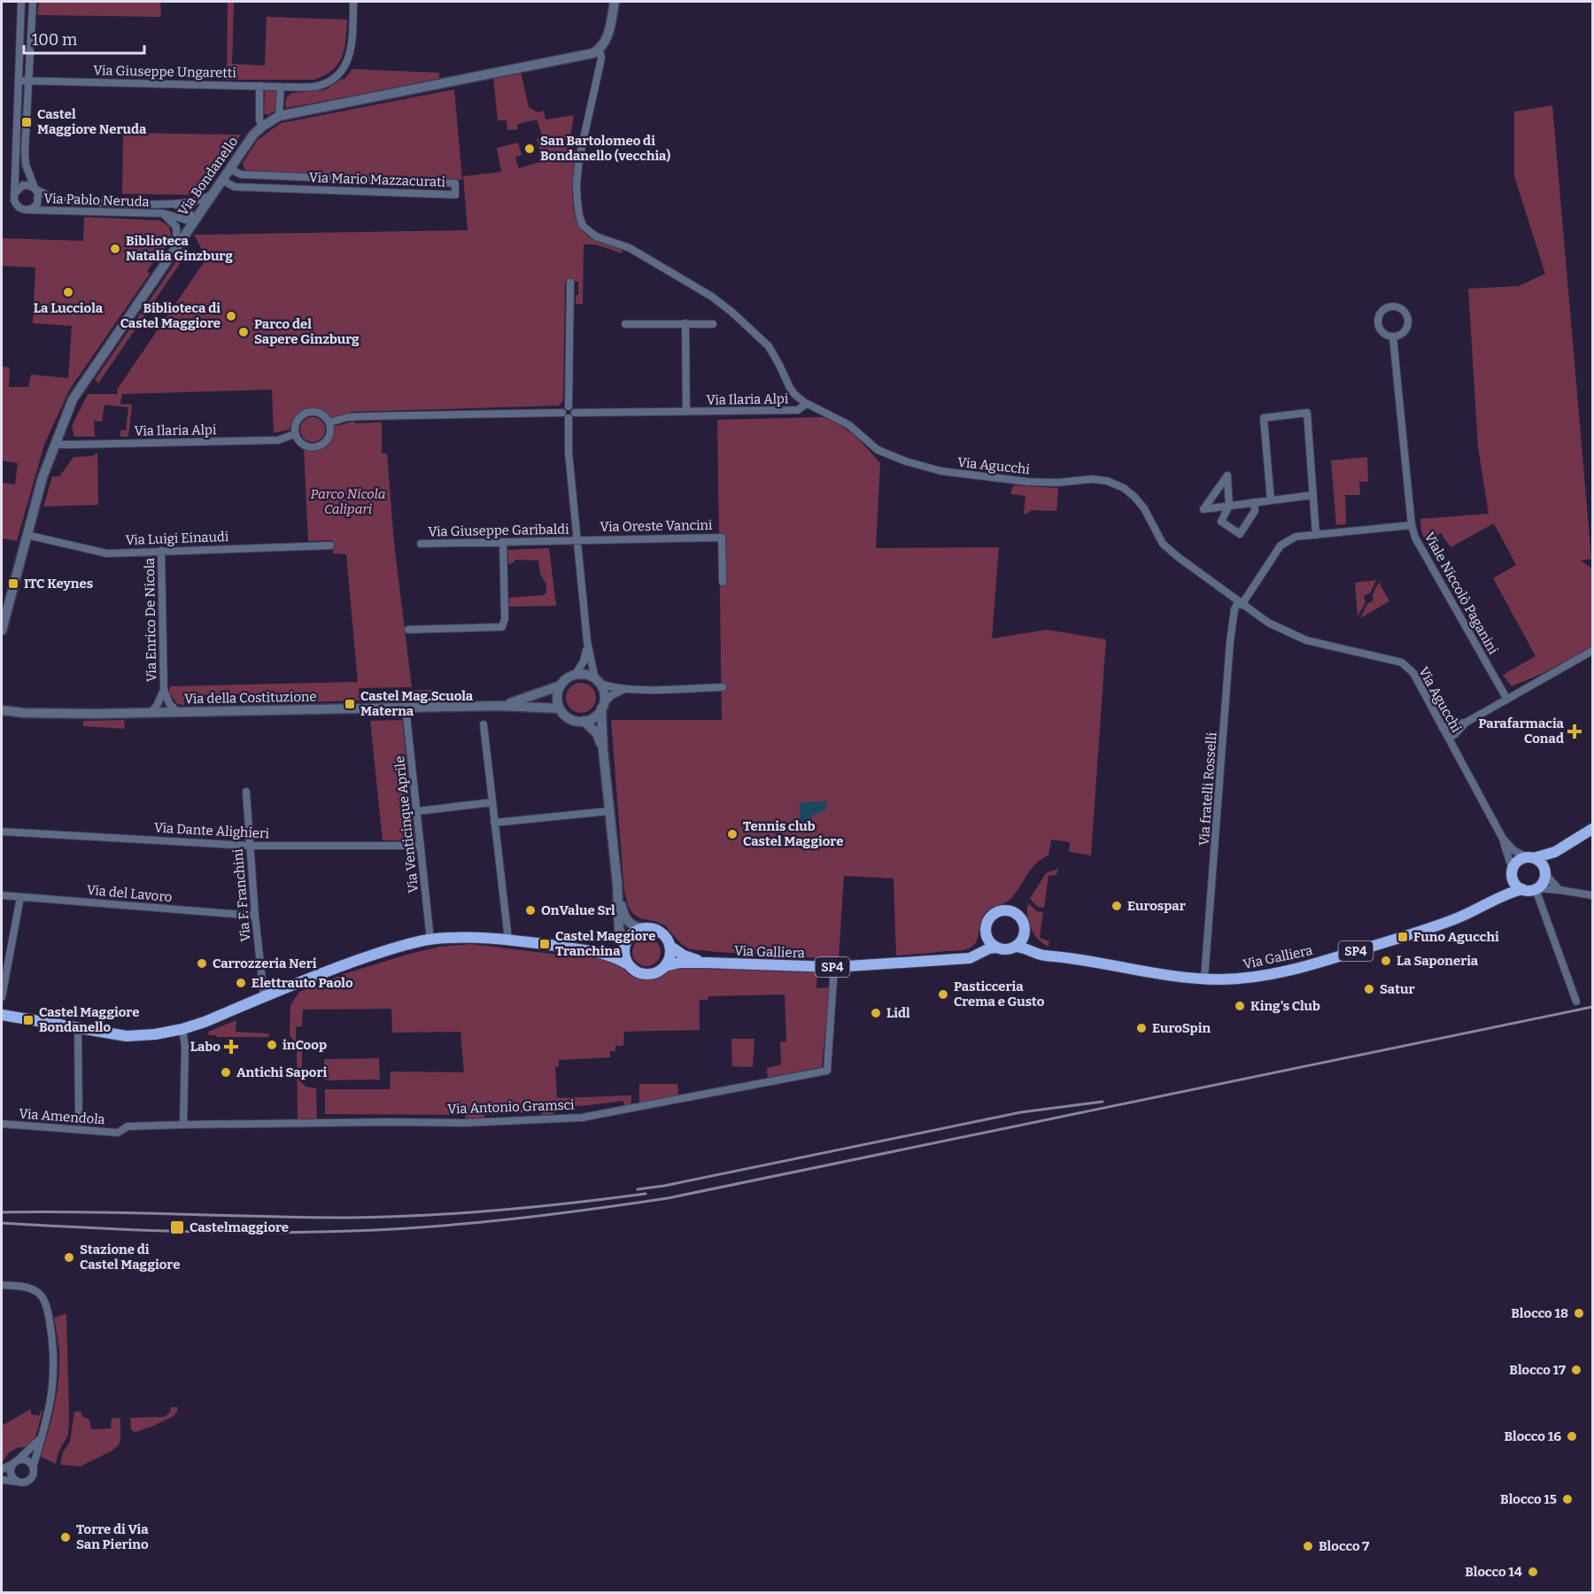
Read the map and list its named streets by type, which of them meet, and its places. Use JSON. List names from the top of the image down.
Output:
{
  "streets": {
    "main road": ["SP4", "Via Galliera"],
    "street": [
      "Via Giuseppe Ungaretti",
      "Via Bondanello",
      "Via Mario Mazzacurati",
      "Via Pablo Neruda",
      "Via Ilaria Alpi",
      "Via Agucchi",
      "Via Oreste Vancini",
      "Via Giuseppe Garibaldi",
      "Via Luigi Einaudi",
      "Viale Niccolò Paganini",
      "Via Enrico De Nicola",
      "Via della Costituzione",
      "Via fratelli Rosselli",
      "Via Venticinque Aprile",
      "Via Dante Alighieri",
      "Via del Lavoro",
      "Via F. Franchini",
      "Via Antonio Gramsci",
      "Via Amendola"
    ]
  },
  "crossings": [
    ["Via Giuseppe Ungaretti", "Via Pablo Neruda"],
    ["Via Bondanello", "Via Mario Mazzacurati"],
    ["Via Bondanello", "Via Pablo Neruda"],
    ["Via Bondanello", "Via Ilaria Alpi"],
    ["Via Bondanello", "Via Agucchi"],
    ["Via Bondanello", "Via Luigi Einaudi"],
    ["Via Ilaria Alpi", "Via Agucchi"],
    ["Via Agucchi", "Via fratelli Rosselli"],
    ["Via Oreste Vancini", "Via Giuseppe Garibaldi"],
    ["Via Luigi Einaudi", "Via Enrico De Nicola"],
    ["Via Enrico De Nicola", "Via della Costituzione"],
    ["Via della Costituzione", "Via Venticinque Aprile"],
    ["Via fratelli Rosselli", "Via Galliera"],
    ["Via Venticinque Aprile", "Via Dante Alighieri"],
    ["Via Dante Alighieri", "Via F. Franchini"],
    ["Via del Lavoro", "Via F. Franchini"],
    ["SP4", "Via Galliera"],
    ["Via Galliera", "Via Antonio Gramsci"],
    ["Via Antonio Gramsci", "Via Amendola"]
  ],
  "parks": ["Parco Nicola Calipari"],
  "places": {
    "transit": [
      "Castel Maggiore Neruda",
      "ITC Keynes",
      "Castel Mag.Scuola Materna",
      "Funo Agucchi",
      "Castel Maggiore Tranchina",
      "Castel Maggiore Bondanello",
      "Castelmaggiore"
    ],
    "other": [
      "San Bartolomeo di Bondanello (vecchia)",
      "Biblioteca Natalia Ginzburg",
      "La Lucciola",
      "Biblioteca di Castel Maggiore",
      "Parco del Sapere Ginzburg",
      "Tennis club Castel Maggiore",
      "Eurospar",
      "OnValue Srl",
      "La Saponeria",
      "Carrozzeria Neri",
      "Elettrauto Paolo",
      "Satur",
      "Pasticceria Crema e Gusto",
      "King's Club",
      "Lidl",
      "EuroSpin",
      "inCoop",
      "Antichi Sapori",
      "Stazione di Castel Maggiore",
      "Blocco 18",
      "Blocco 17",
      "Blocco 16",
      "Blocco 15",
      "Torre di Via San Pierino",
      "Blocco 7",
      "Blocco 14"
    ],
    "health": ["Parafarmacia Conad", "Labo"]
  },
  "scale_bar": "100 m"
}
